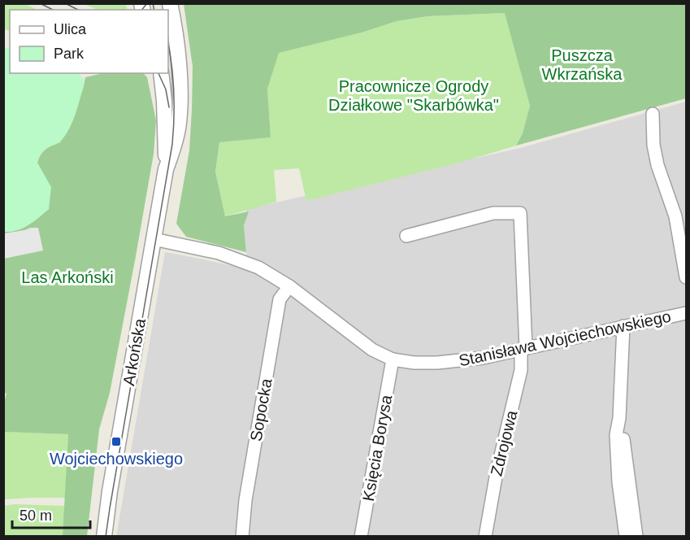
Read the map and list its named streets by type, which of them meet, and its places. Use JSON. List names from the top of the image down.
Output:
{
  "streets": {
    "street": [
      "Stanisława Wojciechowskiego",
      "Arkońska",
      "Sopocka",
      "Zdrojowa",
      "Księcia Borysa"
    ]
  },
  "crossings": [
    ["Stanisława Wojciechowskiego", "Arkońska"],
    ["Stanisława Wojciechowskiego", "Sopocka"],
    ["Stanisława Wojciechowskiego", "Zdrojowa"],
    ["Stanisława Wojciechowskiego", "Księcia Borysa"]
  ],
  "parks": ["Puszcza Wkrzańska", "Pracownicze Ogrody Działkowe \"Skarbówka\"", "Las Arkoński"],
  "places": {
    "transit": ["Wojciechowskiego"]
  },
  "legend": ["Ulica", "Park"],
  "scale_bar": "50 m"
}
